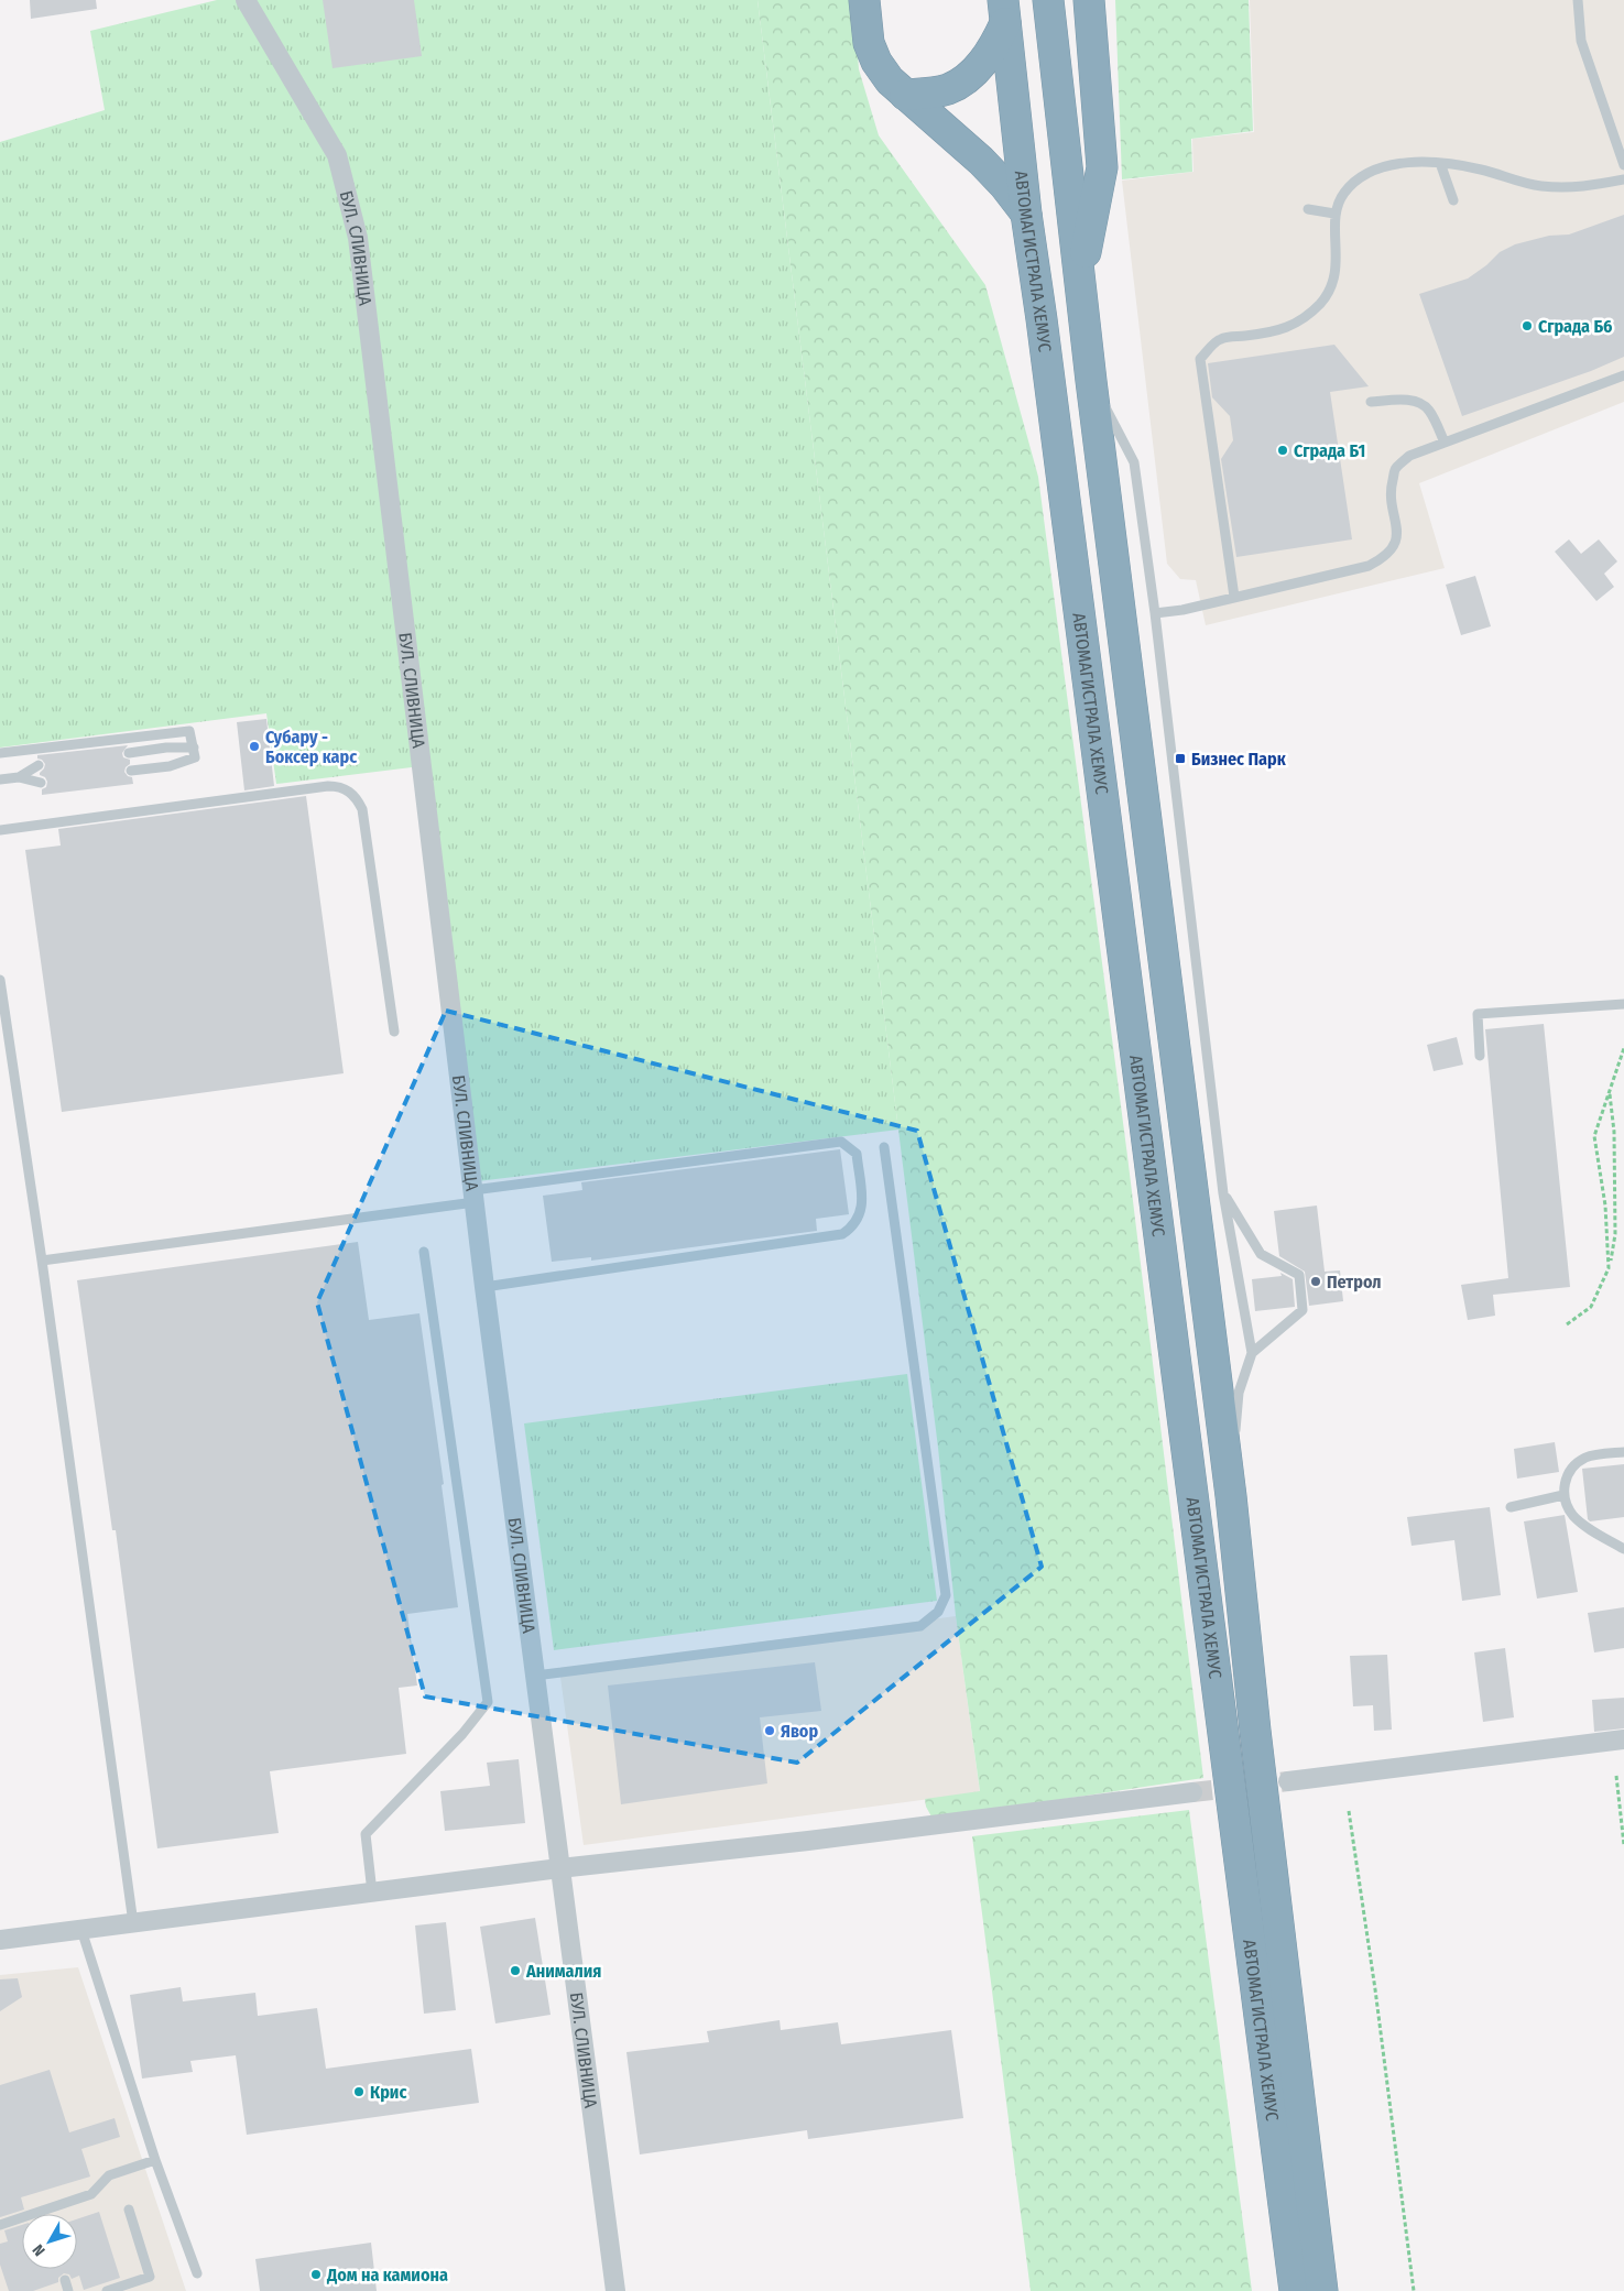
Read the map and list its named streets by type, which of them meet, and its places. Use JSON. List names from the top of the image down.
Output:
{
  "streets": {
    "highway": ["АВТОМАГИСТРАЛА ХЕМУС"],
    "street": ["БУЛ. СЛИВНИЦА"]
  },
  "places": {
    "other": [
      "Сграда Б6",
      "Сграда Б1",
      "Субару - Боксер карс",
      "Петрол",
      "Явор",
      "Анималия",
      "Крис",
      "Дом на камиона"
    ],
    "transit": ["Бизнес Парк"]
  },
  "north": "bottom left"
}
